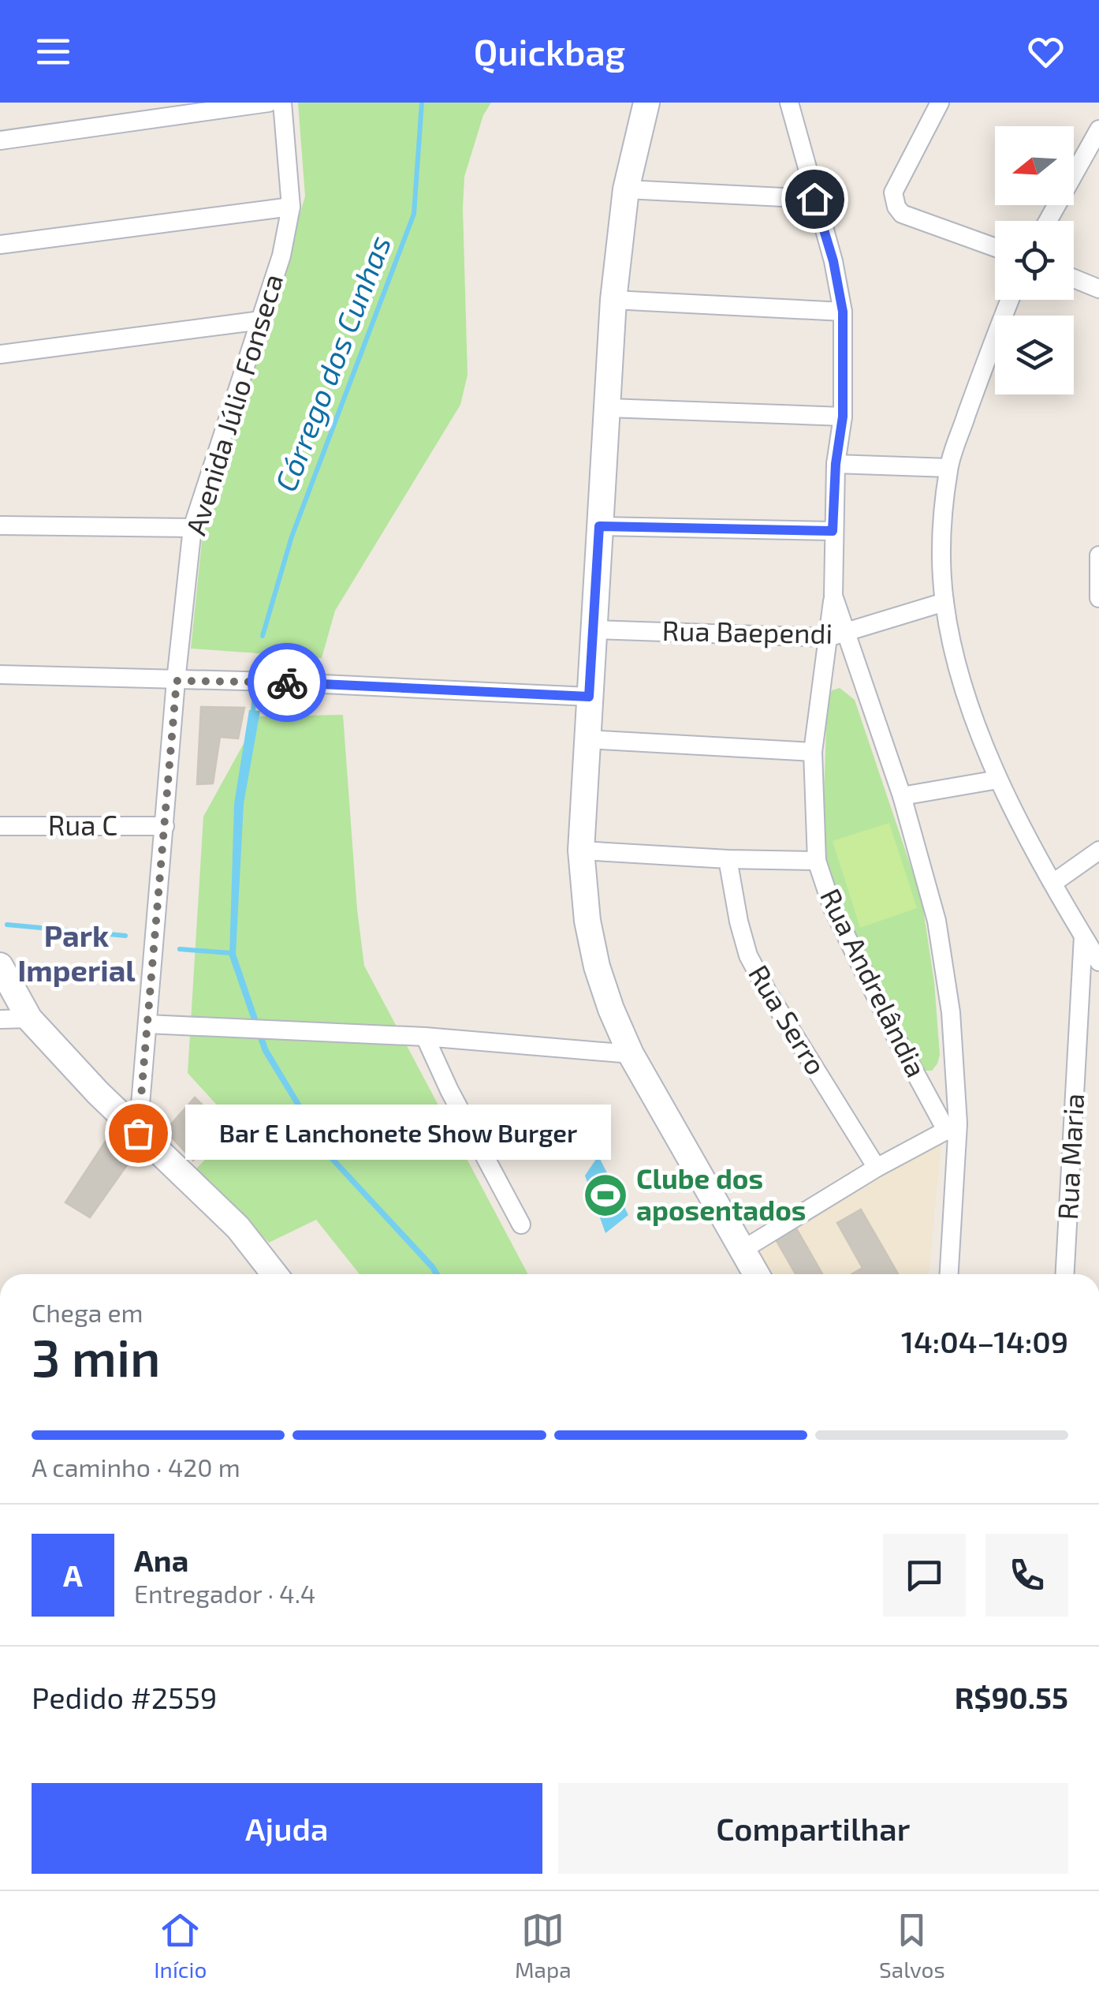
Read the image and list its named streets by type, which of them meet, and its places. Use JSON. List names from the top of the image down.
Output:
{
  "streets": {
    "street": [
      "Avenida Júlio Fonseca",
      "Rua Baependi",
      "Rua C",
      "Rua Andrelândia",
      "Rua Serro",
      "Rua Maria"
    ]
  },
  "crossings": [
    ["Avenida Júlio Fonseca", "Rua C"],
    ["Rua Baependi", "Rua Andrelândia"]
  ],
  "districts": ["Park Imperial"],
  "water": ["Córrego dos Cunhas"],
  "places": {
    "other": ["Bar E Lanchonete Show Burger"],
    "sports": ["Clube dos aposentados"]
  },
  "north": "left",
  "page": {
    "header": "Quickbag",
    "bubble": "Bar E Lanchonete Show Burger",
    "heading": ["3 min", "Chega em", "14:04–14:09"],
    "panel": [
      "Ana",
      "Entregador · 4.4",
      "Pedido #2559",
      "R$90.55"
    ],
    "bar": "A caminho · 420 m",
    "round": "A",
    "buttons": ["Ajuda", "Compartilhar"],
    "tabs": ["Início", "Mapa", "Salvos"]
  }
}
